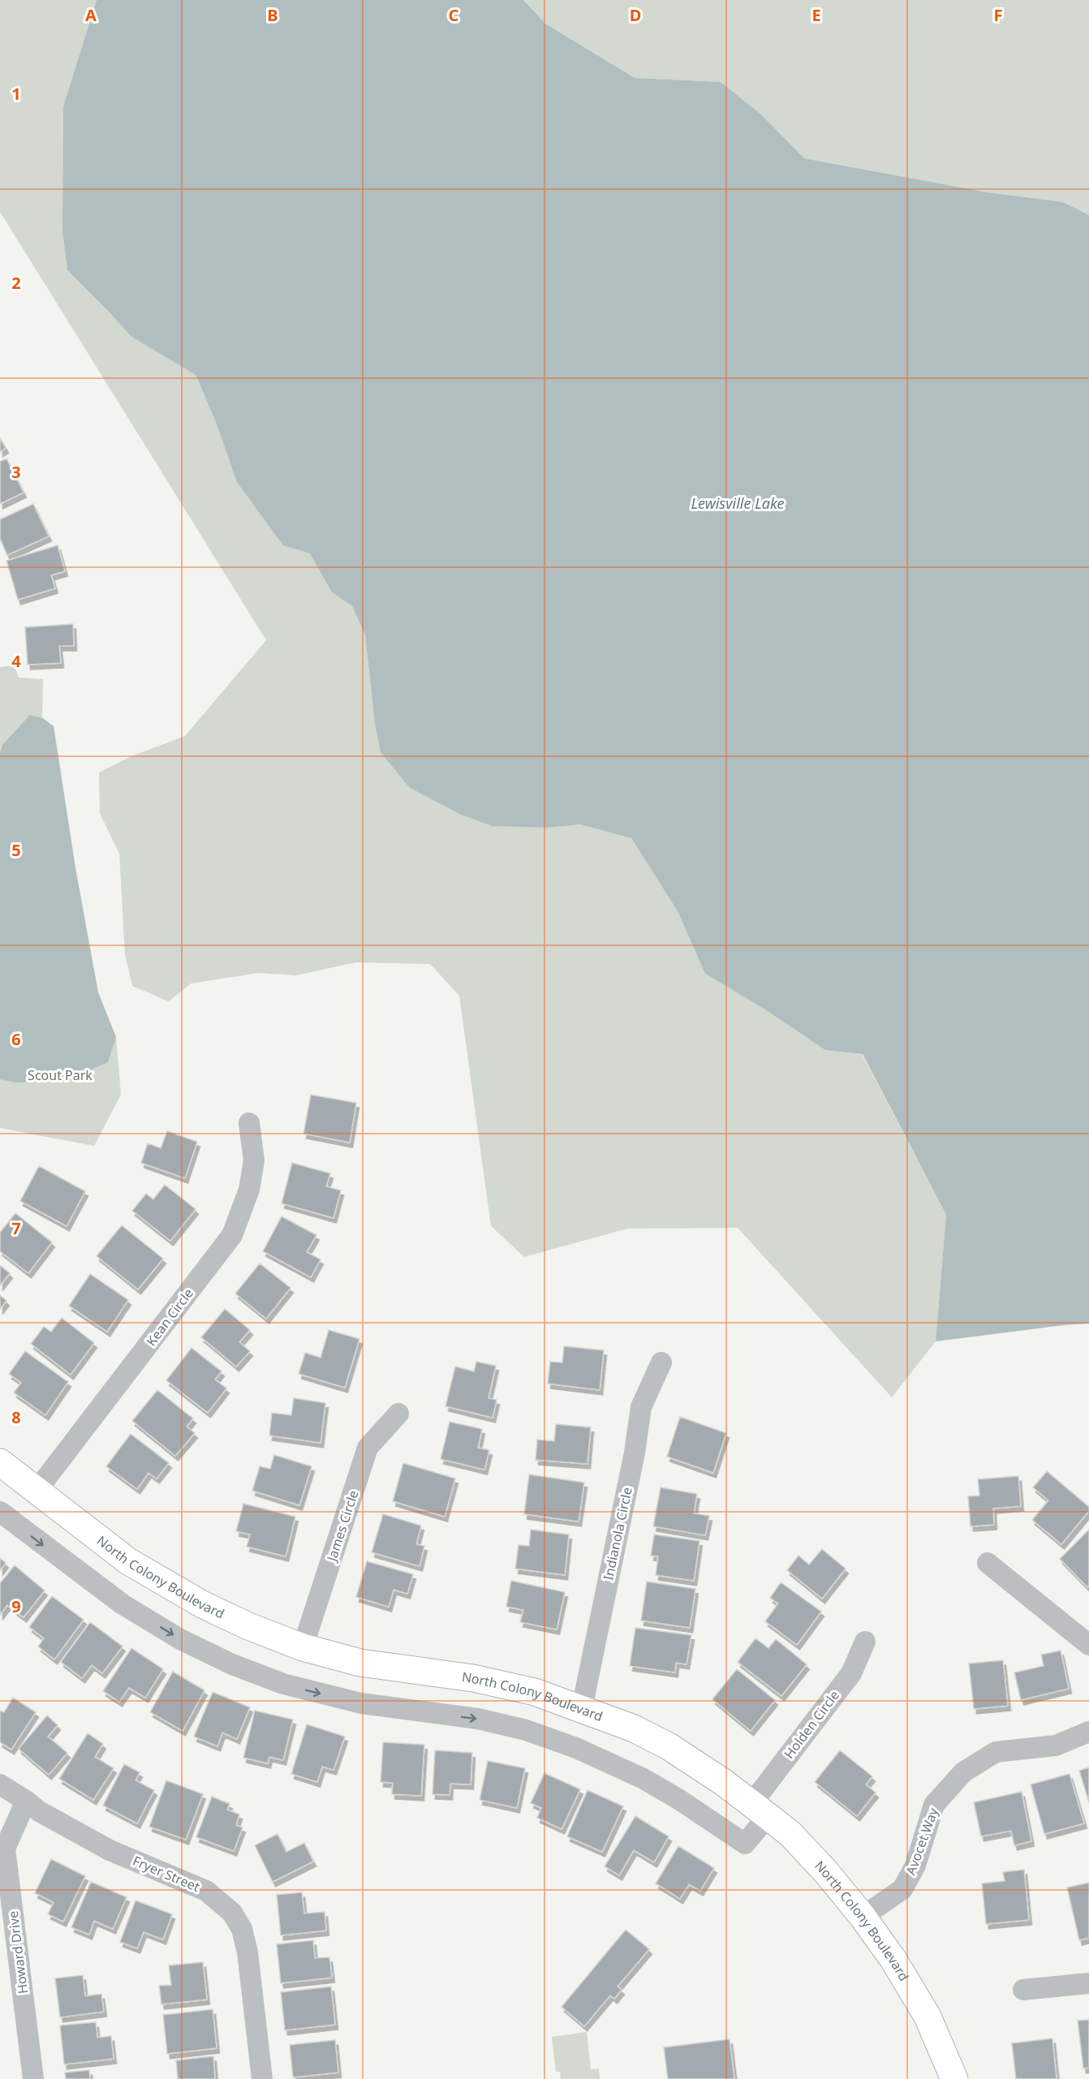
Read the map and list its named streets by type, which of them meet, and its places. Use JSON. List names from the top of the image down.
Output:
{
  "streets": {
    "main road": ["North Colony Boulevard"],
    "street": [
      "Kean Circle",
      "James Circle",
      "Indianola Circle",
      "Holden Circle",
      "Avocet Way",
      "Fryer Street",
      "Howard Drive"
    ]
  },
  "crossings": [
    ["Kean Circle", "North Colony Boulevard"],
    ["James Circle", "North Colony Boulevard"],
    ["Indianola Circle", "North Colony Boulevard"],
    ["North Colony Boulevard", "Holden Circle"],
    ["North Colony Boulevard", "Avocet Way"],
    ["Fryer Street", "Howard Drive"]
  ],
  "one_way": ["Holden Circle"],
  "water": ["Lewisville Lake"],
  "parks": ["Scout Park"],
  "grid": {
    "columns": [
      "A",
      "B",
      "C",
      "D",
      "E",
      "F"
    ],
    "rows": [
      "1",
      "2",
      "3",
      "4",
      "5",
      "6",
      "7",
      "8",
      "9"
    ]
  }
}
